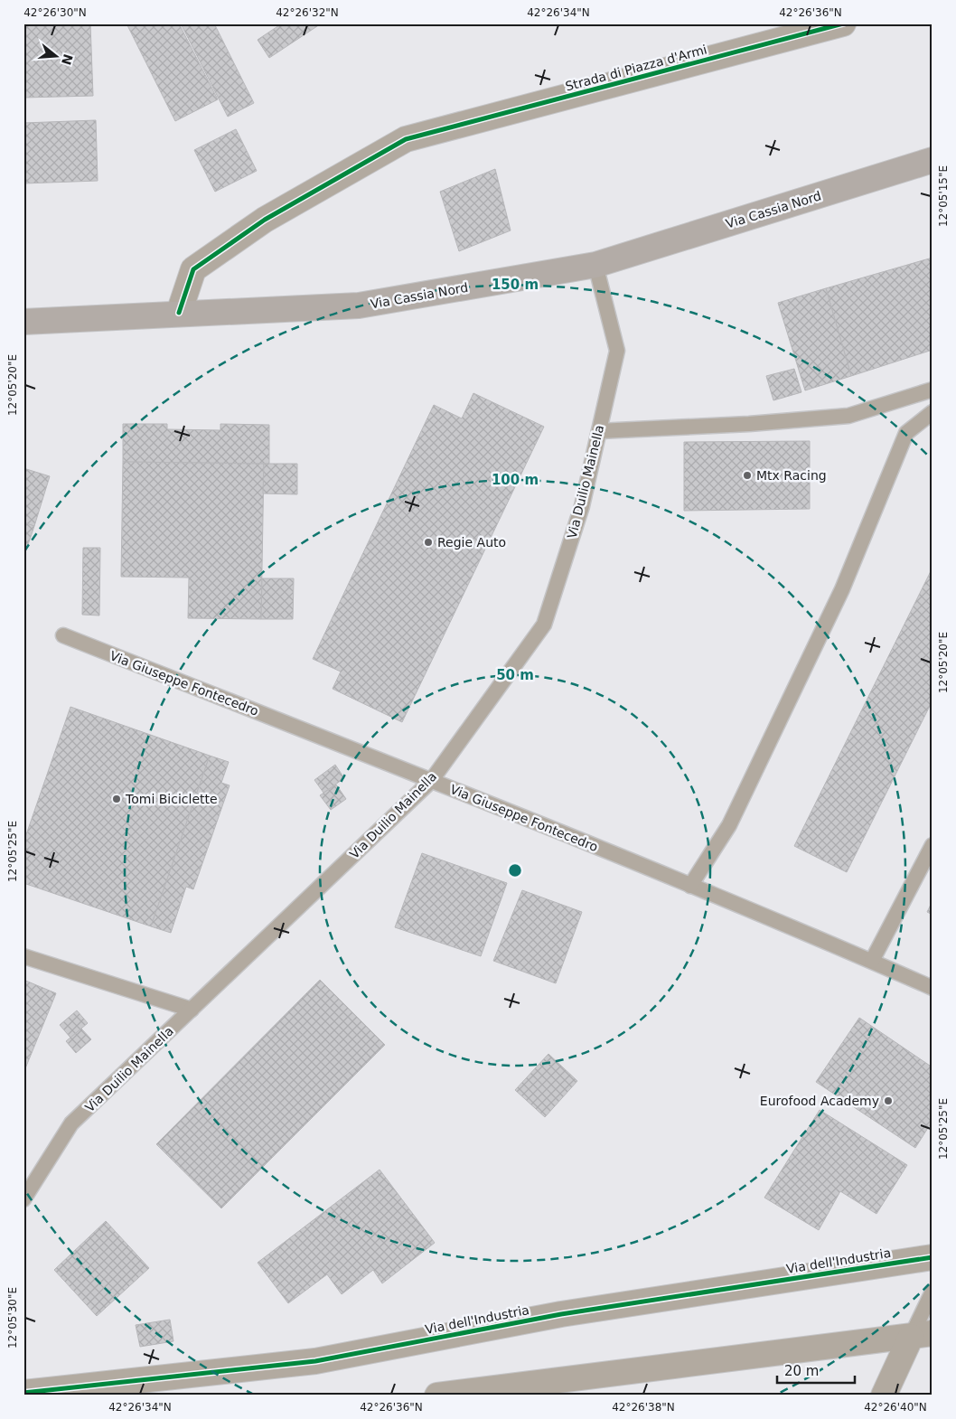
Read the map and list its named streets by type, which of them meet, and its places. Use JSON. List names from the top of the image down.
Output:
{
  "streets": {
    "main road": ["Via Cassia Nord"],
    "street": ["Strada di Piazza d'Armi", "Via dell'Industria"],
    "lane": ["Via Duilio Mainella", "Via Giuseppe Fontecedro"]
  },
  "crossings": [
    ["Strada di Piazza d'Armi", "Via Cassia Nord"],
    ["Via Cassia Nord", "Via Duilio Mainella"],
    ["Via Duilio Mainella", "Via Giuseppe Fontecedro"]
  ],
  "places": [
    "Mtx Racing",
    "Regie Auto",
    "Tomi Biciclette",
    "Eurofood Academy"
  ],
  "scale_bar": "20 m",
  "north": "right",
  "coordinates": [
    "42°26'30\"N",
    "42°26'32\"N",
    "42°26'34\"N",
    "42°26'36\"N",
    "12°05'15\"E",
    "12°05'20\"E",
    "12°05'25\"E",
    "12°05'30\"E",
    "42°26'38\"N",
    "42°26'40\"N"
  ],
  "rings": ["150 m", "100 m", "50 m"]
}
